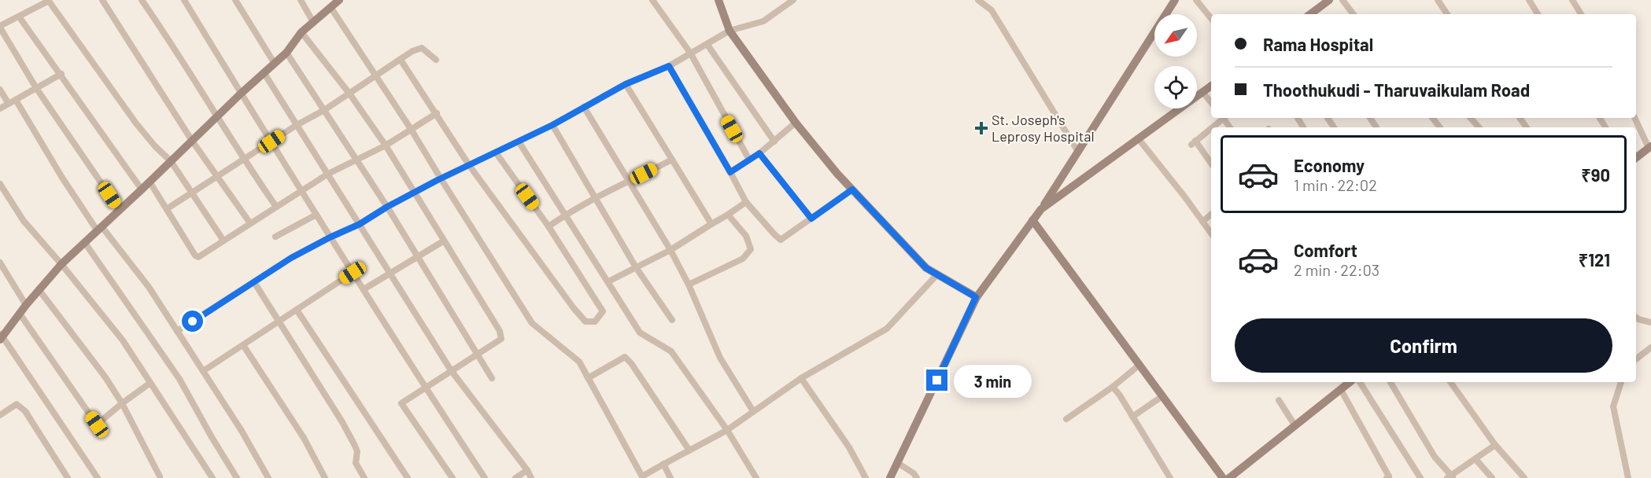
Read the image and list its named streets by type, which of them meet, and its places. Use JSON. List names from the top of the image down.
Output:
{
  "places": {
    "health": ["St. Joseph's Leprosy Hospital"]
  },
  "north": "bottom left",
  "page": {
    "banner": ["Rama Hospital", "Thoothukudi - Tharuvaikulam Road"],
    "list": [
      {
        "name": "Economy",
        "note": "1 min · 22:02",
        "value": "₹90"
      },
      {
        "name": "Comfort",
        "note": "2 min · 22:03",
        "value": "₹121"
      }
    ],
    "buttons": "Confirm",
    "bubble": "3 min"
  }
}
